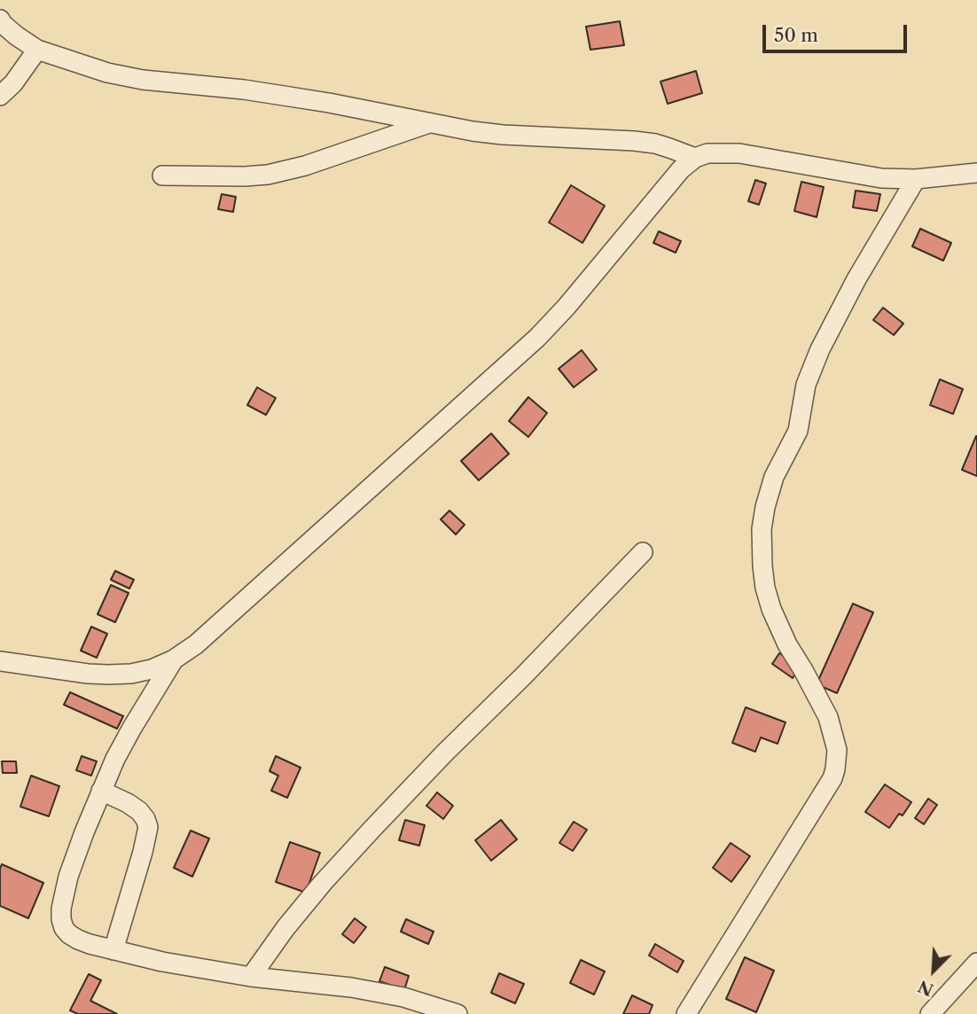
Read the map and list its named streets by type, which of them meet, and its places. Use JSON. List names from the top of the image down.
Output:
{
  "scale_bar": "50 m",
  "north": "bottom left"
}
